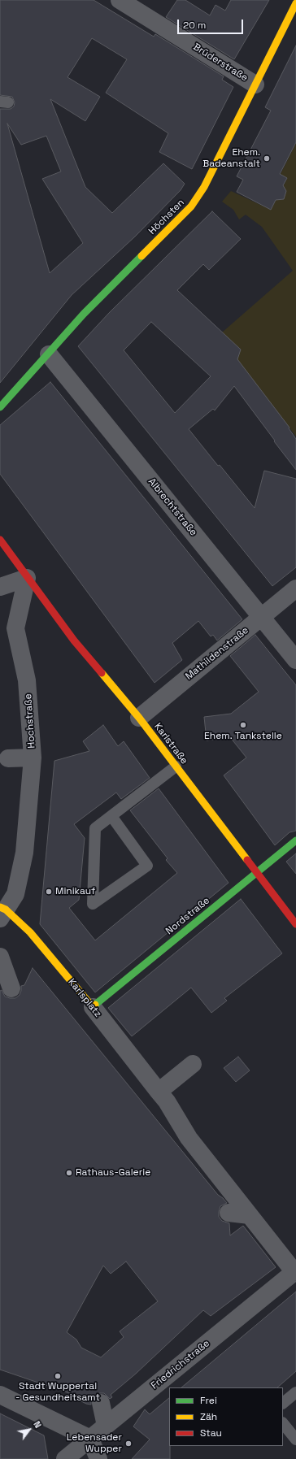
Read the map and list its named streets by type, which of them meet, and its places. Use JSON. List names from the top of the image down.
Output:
{
  "streets": {
    "street": [
      "Brüderstraße",
      "Höchsten",
      "Albrechtstraße",
      "Mathildenstraße",
      "Hochstraße",
      "Karlstraße",
      "Nordstraße",
      "Karlsplatz",
      "Friedrichstraße"
    ]
  },
  "crossings": [
    ["Brüderstraße", "Höchsten"],
    ["Höchsten", "Albrechtstraße"],
    ["Albrechtstraße", "Mathildenstraße"],
    ["Mathildenstraße", "Karlstraße"],
    ["Hochstraße", "Karlstraße"],
    ["Hochstraße", "Karlsplatz"],
    ["Karlstraße", "Nordstraße"],
    ["Nordstraße", "Karlsplatz"],
    ["Karlsplatz", "Friedrichstraße"]
  ],
  "places": [
    "Ehem. Badeanstalt",
    "Ehem. Tankstelle",
    "Minikauf",
    "Rathaus-Galerie",
    "Stadt Wuppertal - Gesundheitsamt",
    "Lebensader Wupper"
  ],
  "legend": ["Frei", "Zäh", "Stau"],
  "scale_bar": "20 m",
  "north": "top right"
}
